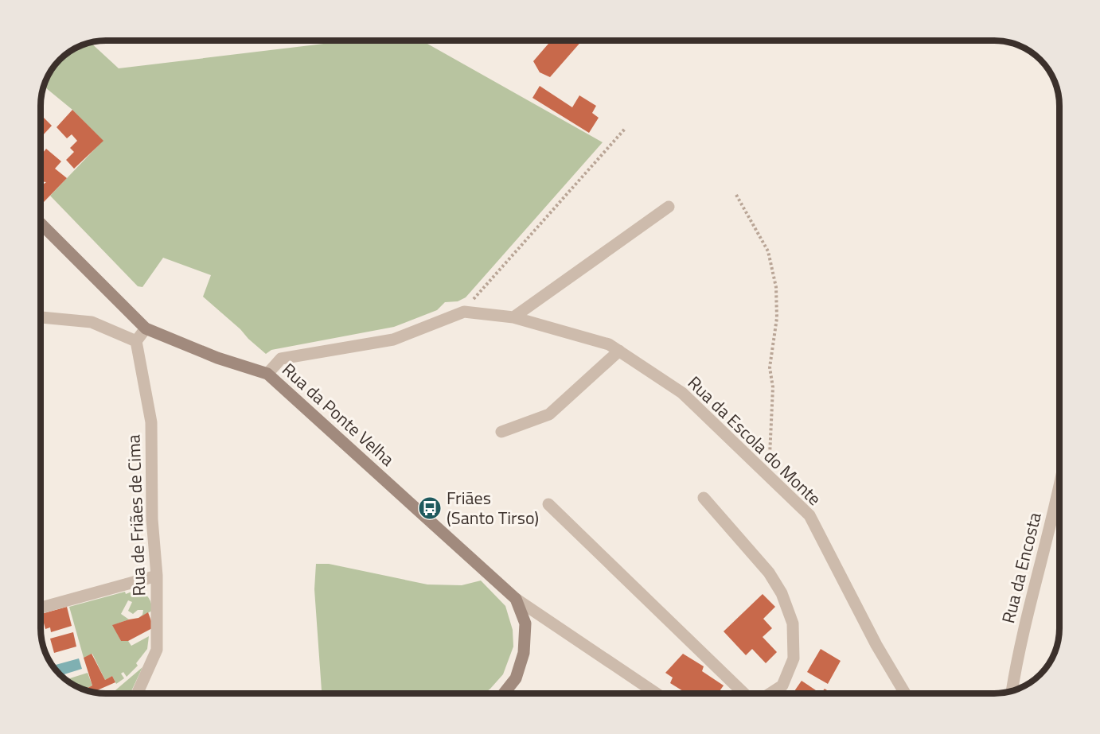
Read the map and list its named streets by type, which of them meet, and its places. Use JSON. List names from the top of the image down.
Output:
{
  "streets": {
    "street": [
      "Rua da Ponte Velha",
      "Rua da Escola do Monte",
      "Rua de Friães de Cima",
      "Rua da Encosta"
    ]
  },
  "crossings": [
    ["Rua da Ponte Velha", "Rua da Escola do Monte"]
  ],
  "places": {
    "bus stop": ["Friães (Santo Tirso)"]
  }
}
